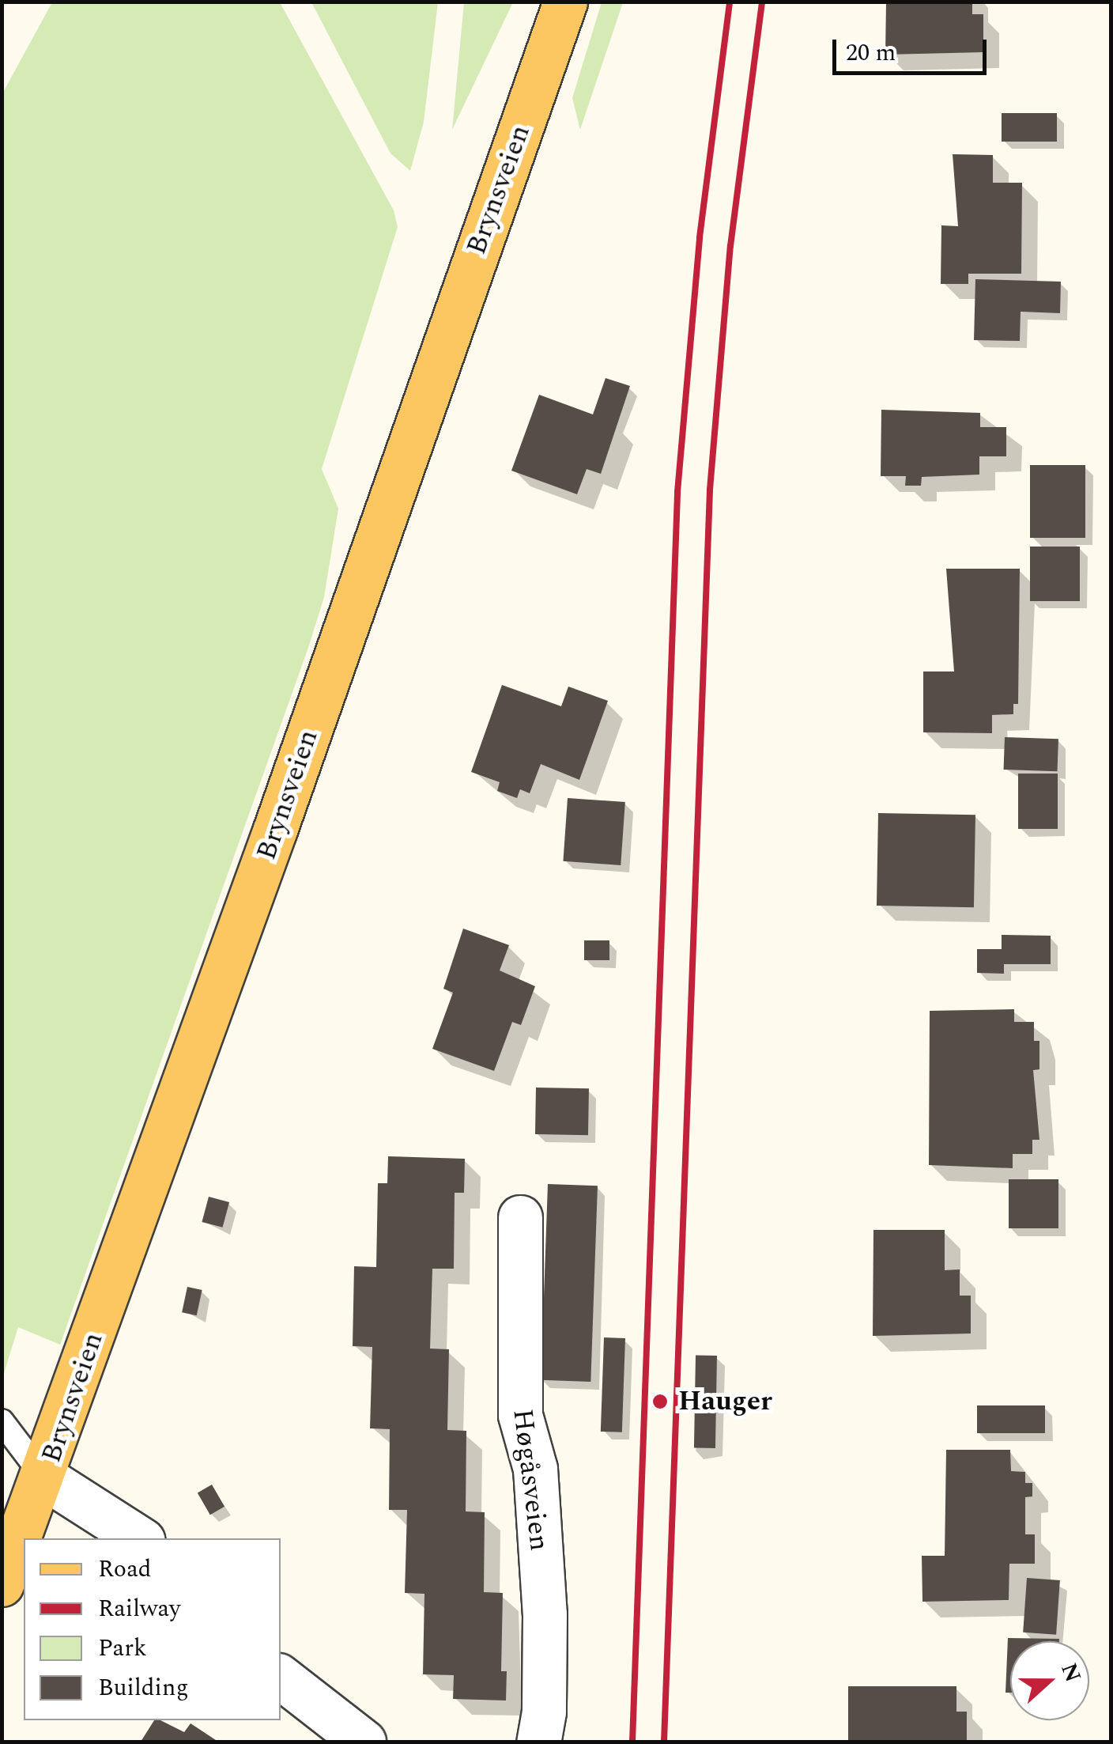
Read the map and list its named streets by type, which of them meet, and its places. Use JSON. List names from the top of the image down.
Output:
{
  "streets": {
    "main road": ["Brynsveien"],
    "street": ["Høgåsveien"]
  },
  "places": ["Hauger"],
  "legend": [
    "Road",
    "Railway",
    "Park",
    "Building"
  ],
  "scale_bar": "20 m",
  "north": "right"
}
